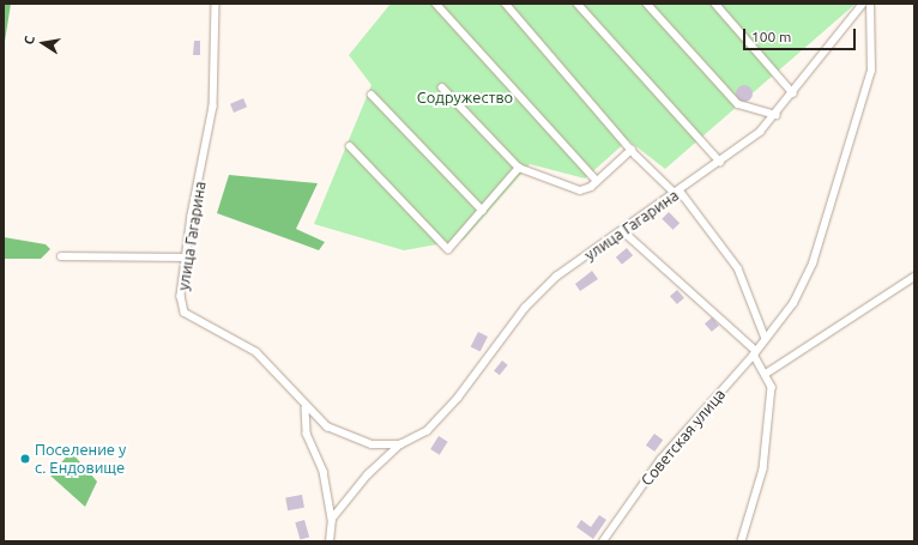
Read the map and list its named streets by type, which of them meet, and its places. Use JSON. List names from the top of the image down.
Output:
{
  "streets": {
    "street": ["улица Гагарина", "Советская улица"]
  },
  "parks": ["Содружество"],
  "places": ["Поселение у с. Ендовище"],
  "scale_bar": "100 m",
  "north": "left"
}
